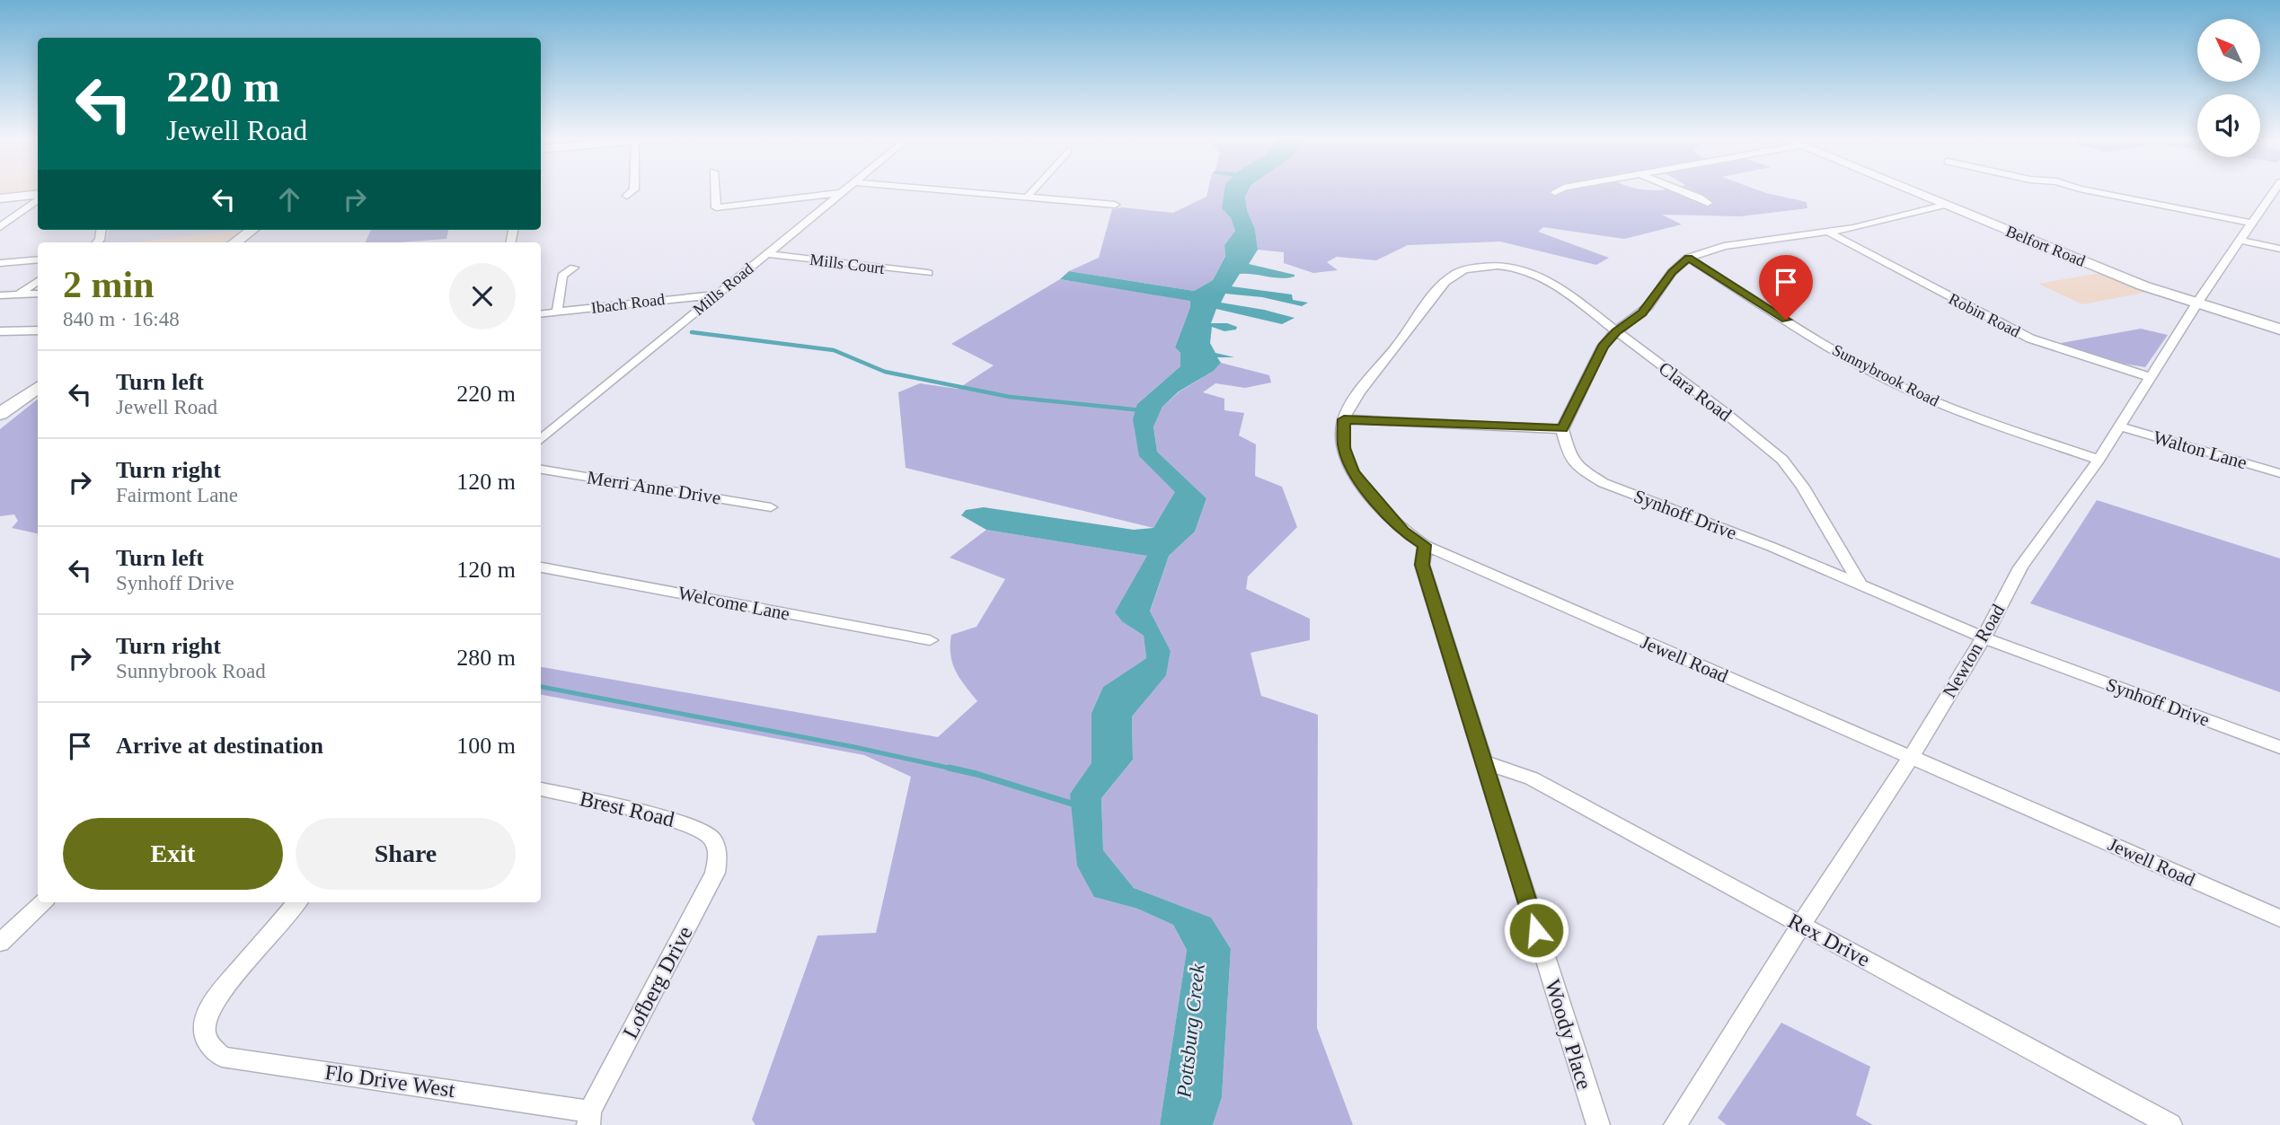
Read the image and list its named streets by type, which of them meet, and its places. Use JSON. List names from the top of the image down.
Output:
{
  "streets": {
    "street": [
      "Belfort Road",
      "Mills Court",
      "Mills Road",
      "Ibach Road",
      "Robin Road",
      "Sunnybrook Road",
      "Clara Road",
      "Walton Lane",
      "Merri Anne Drive",
      "Synhoff Drive",
      "Welcome Lane",
      "Newton Road",
      "Jewell Road",
      "Brest Road",
      "Rex Drive",
      "Lofberg Drive",
      "Woody Place",
      "Flo Drive West"
    ]
  },
  "crossings": [
    ["Belfort Road", "Newton Road"],
    ["Mills Court", "Mills Road"],
    ["Mills Road", "Ibach Road"],
    ["Robin Road", "Newton Road"],
    ["Sunnybrook Road", "Newton Road"],
    ["Clara Road", "Synhoff Drive"],
    ["Clara Road", "Jewell Road"],
    ["Walton Lane", "Newton Road"],
    ["Synhoff Drive", "Newton Road"],
    ["Newton Road", "Jewell Road"],
    ["Newton Road", "Rex Drive"],
    ["Jewell Road", "Woody Place"],
    ["Brest Road", "Lofberg Drive"],
    ["Rex Drive", "Woody Place"],
    ["Lofberg Drive", "Flo Drive West"]
  ],
  "water": ["Pottsburg Creek"],
  "north": "top left",
  "page": {
    "turn": ["220 m", "Jewell Road"],
    "heading": ["2 min", "840 m · 16:48"],
    "list": [
      {
        "name": "Turn left",
        "note": "Jewell Road",
        "value": "220 m"
      },
      {
        "name": "Turn right",
        "note": "Fairmont Lane",
        "value": "120 m"
      },
      {
        "name": "Turn left",
        "note": "Synhoff Drive",
        "value": "120 m"
      },
      {
        "name": "Turn right",
        "note": "Sunnybrook Road",
        "value": "280 m"
      },
      {
        "name": "Arrive at destination",
        "value": "100 m"
      }
    ],
    "buttons": ["Exit", "Share"]
  }
}
